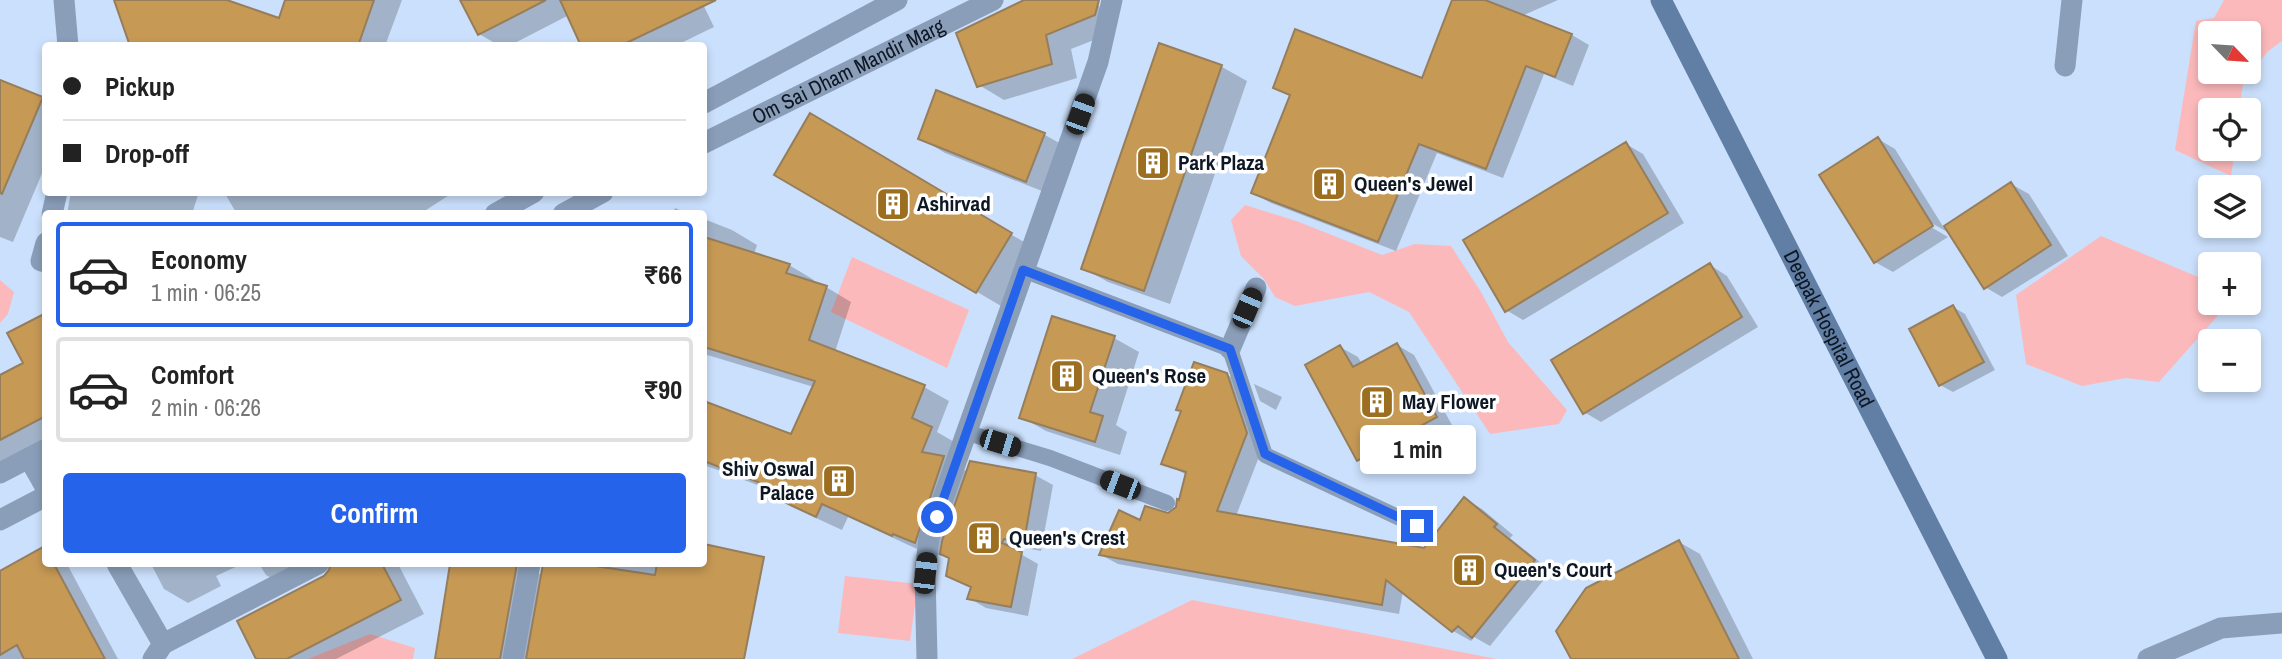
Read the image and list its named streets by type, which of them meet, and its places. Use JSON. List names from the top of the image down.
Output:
{
  "streets": {
    "street": ["Om Sai Dham Mandir Marg", "Deepak Hospital Road"]
  },
  "places": {
    "building": [
      "Park Plaza",
      "Queen's Jewel",
      "Ashirvad",
      "Queen's Rose",
      "May Flower",
      "Shiv Oswal Palace",
      "Queen's Crest",
      "Queen's Court"
    ]
  },
  "north": "bottom right",
  "page": {
    "map_buttons": ["+", "−"],
    "banner": ["Pickup", "Drop-off"],
    "list": [
      {
        "name": "Economy",
        "note": "1 min · 06:25",
        "value": "₹66"
      },
      {
        "name": "Comfort",
        "note": "2 min · 06:26",
        "value": "₹90"
      }
    ],
    "bubble": "1 min",
    "buttons": "Confirm"
  }
}
